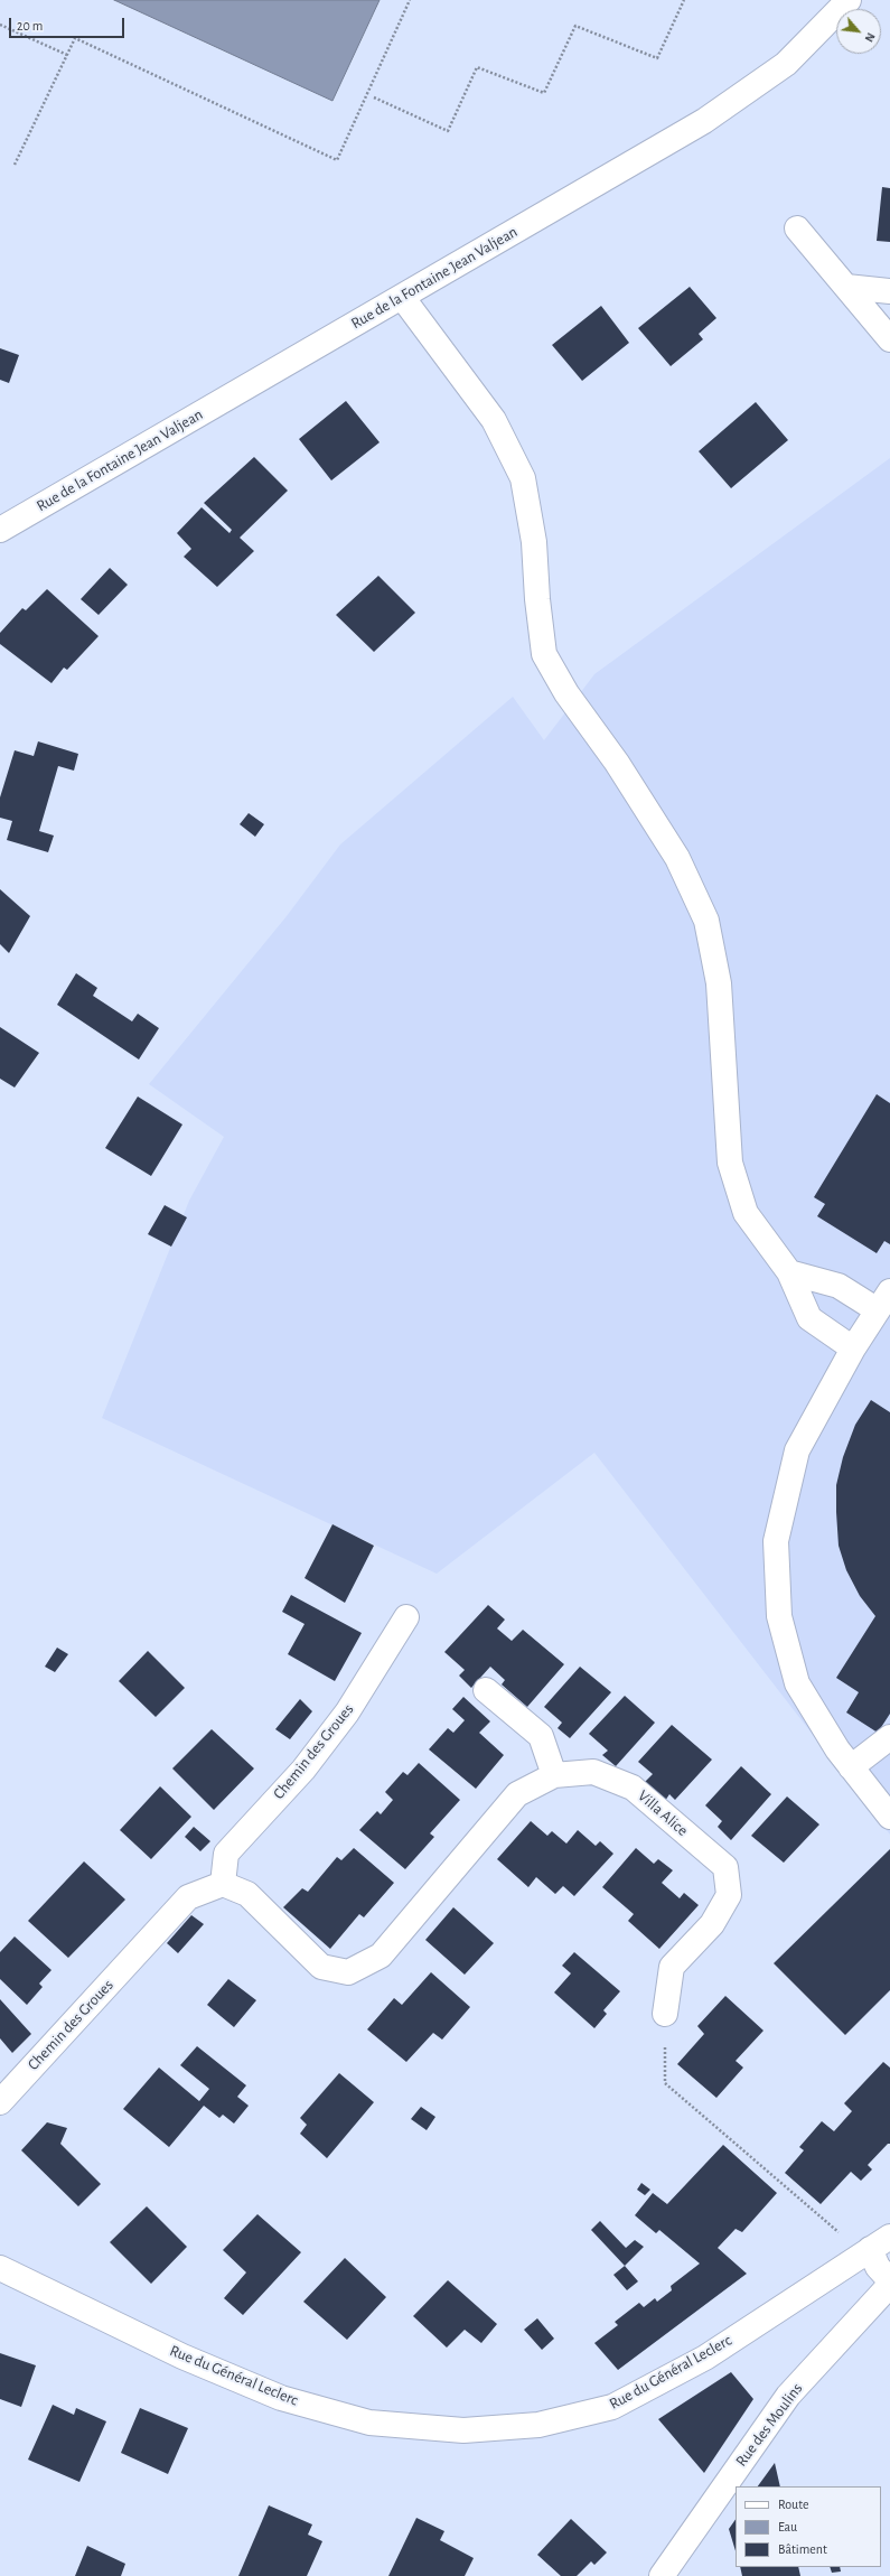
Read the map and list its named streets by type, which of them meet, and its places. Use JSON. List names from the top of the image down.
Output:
{
  "streets": {
    "street": [
      "Rue de la Fontaine Jean Valjean",
      "Chemin des Groues",
      "Villa Alice",
      "Rue du Général Leclerc",
      "Rue des Moulins"
    ]
  },
  "crossings": [
    ["Chemin des Groues", "Villa Alice"]
  ],
  "legend": ["Route", "Eau", "Bâtiment"],
  "scale_bar": "20 m",
  "north": "bottom right"
}
